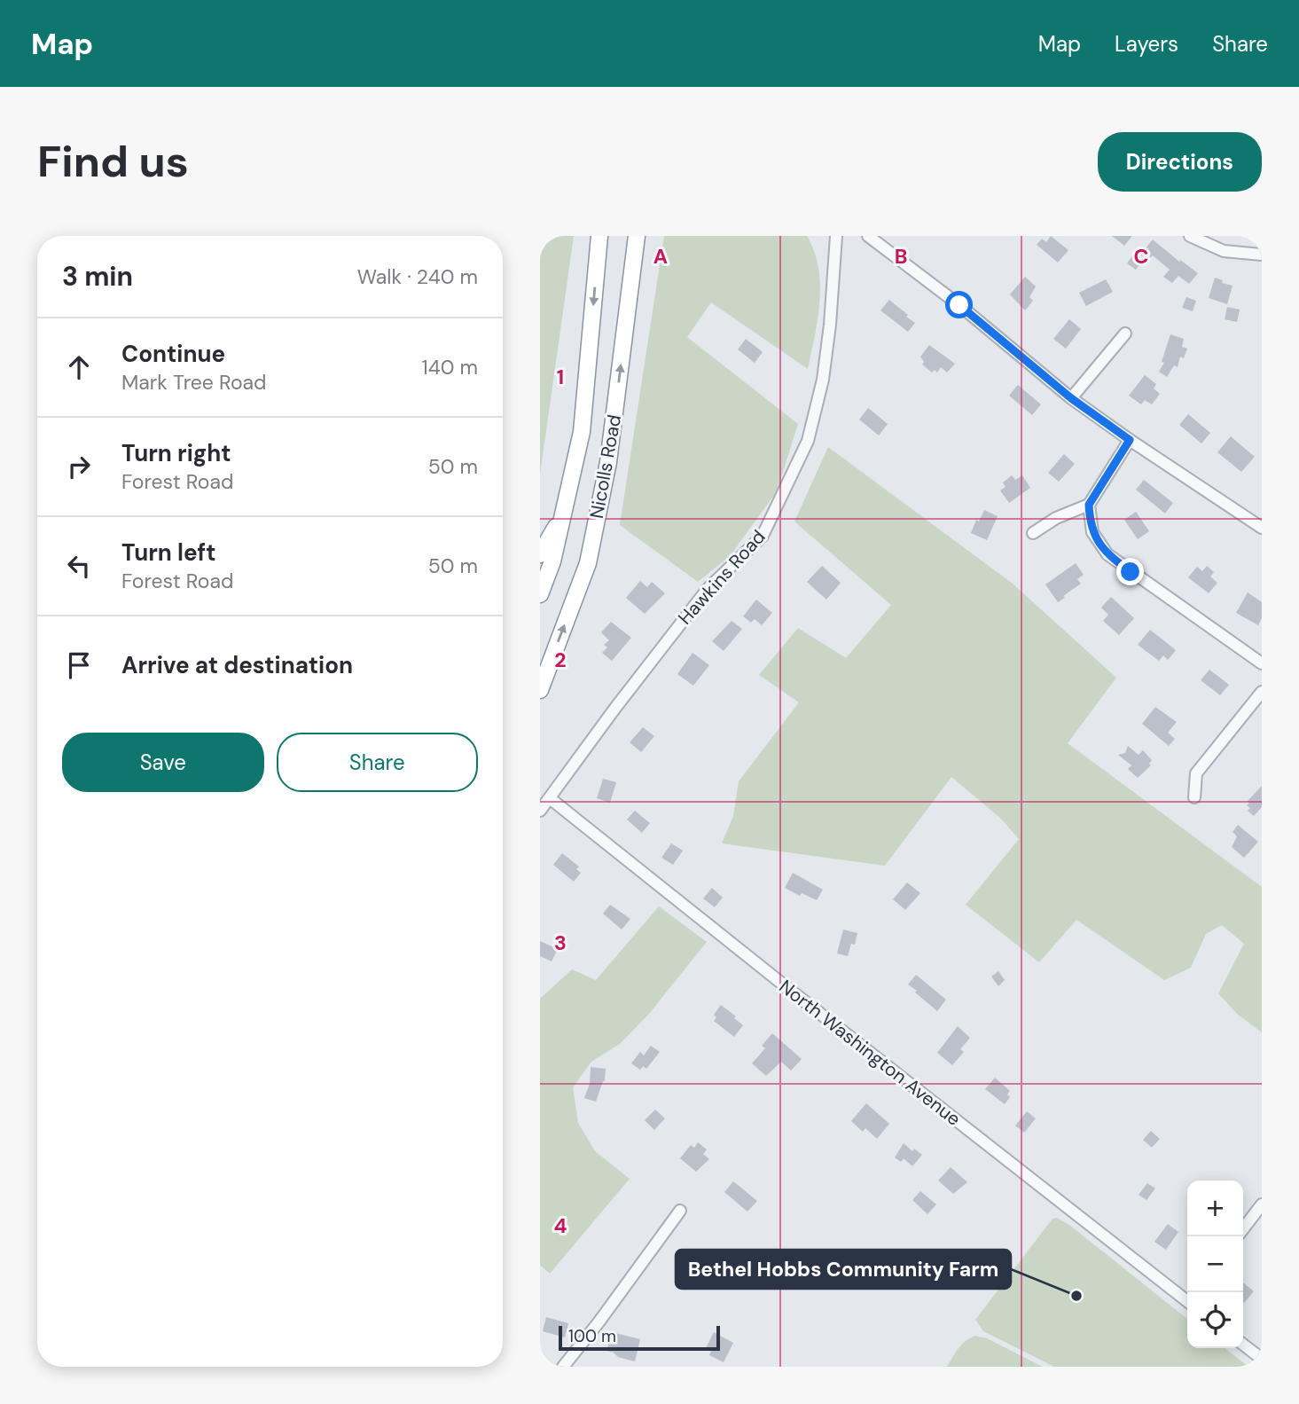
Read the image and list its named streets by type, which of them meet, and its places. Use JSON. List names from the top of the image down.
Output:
{
  "streets": {
    "highway": ["Nicolls Road"],
    "street": ["Hawkins Road", "North Washington Avenue"]
  },
  "crossings": [
    ["Hawkins Road", "North Washington Avenue"]
  ],
  "places": ["Bethel Hobbs Community Farm"],
  "scale_bar": "100 m",
  "page": {
    "header": "Map",
    "nav": ["Map", "Layers", "Share"],
    "buttons": [
      "Directions",
      ["Save", "Share"]
    ],
    "title": "Find us",
    "heading": ["3 min", "Walk · 240 m"],
    "list": [
      ["Continue", "Mark Tree Road", "140 m"],
      ["Turn right", "Forest Road", "50 m"],
      ["Turn left", "Forest Road", "50 m"],
      "Arrive at destination"
    ],
    "map_buttons": ["+", "−"],
    "scale": "100 m"
  },
  "grid": {
    "columns": ["A", "B", "C"],
    "rows": [
      "1",
      "2",
      "3",
      "4"
    ]
  }
}
